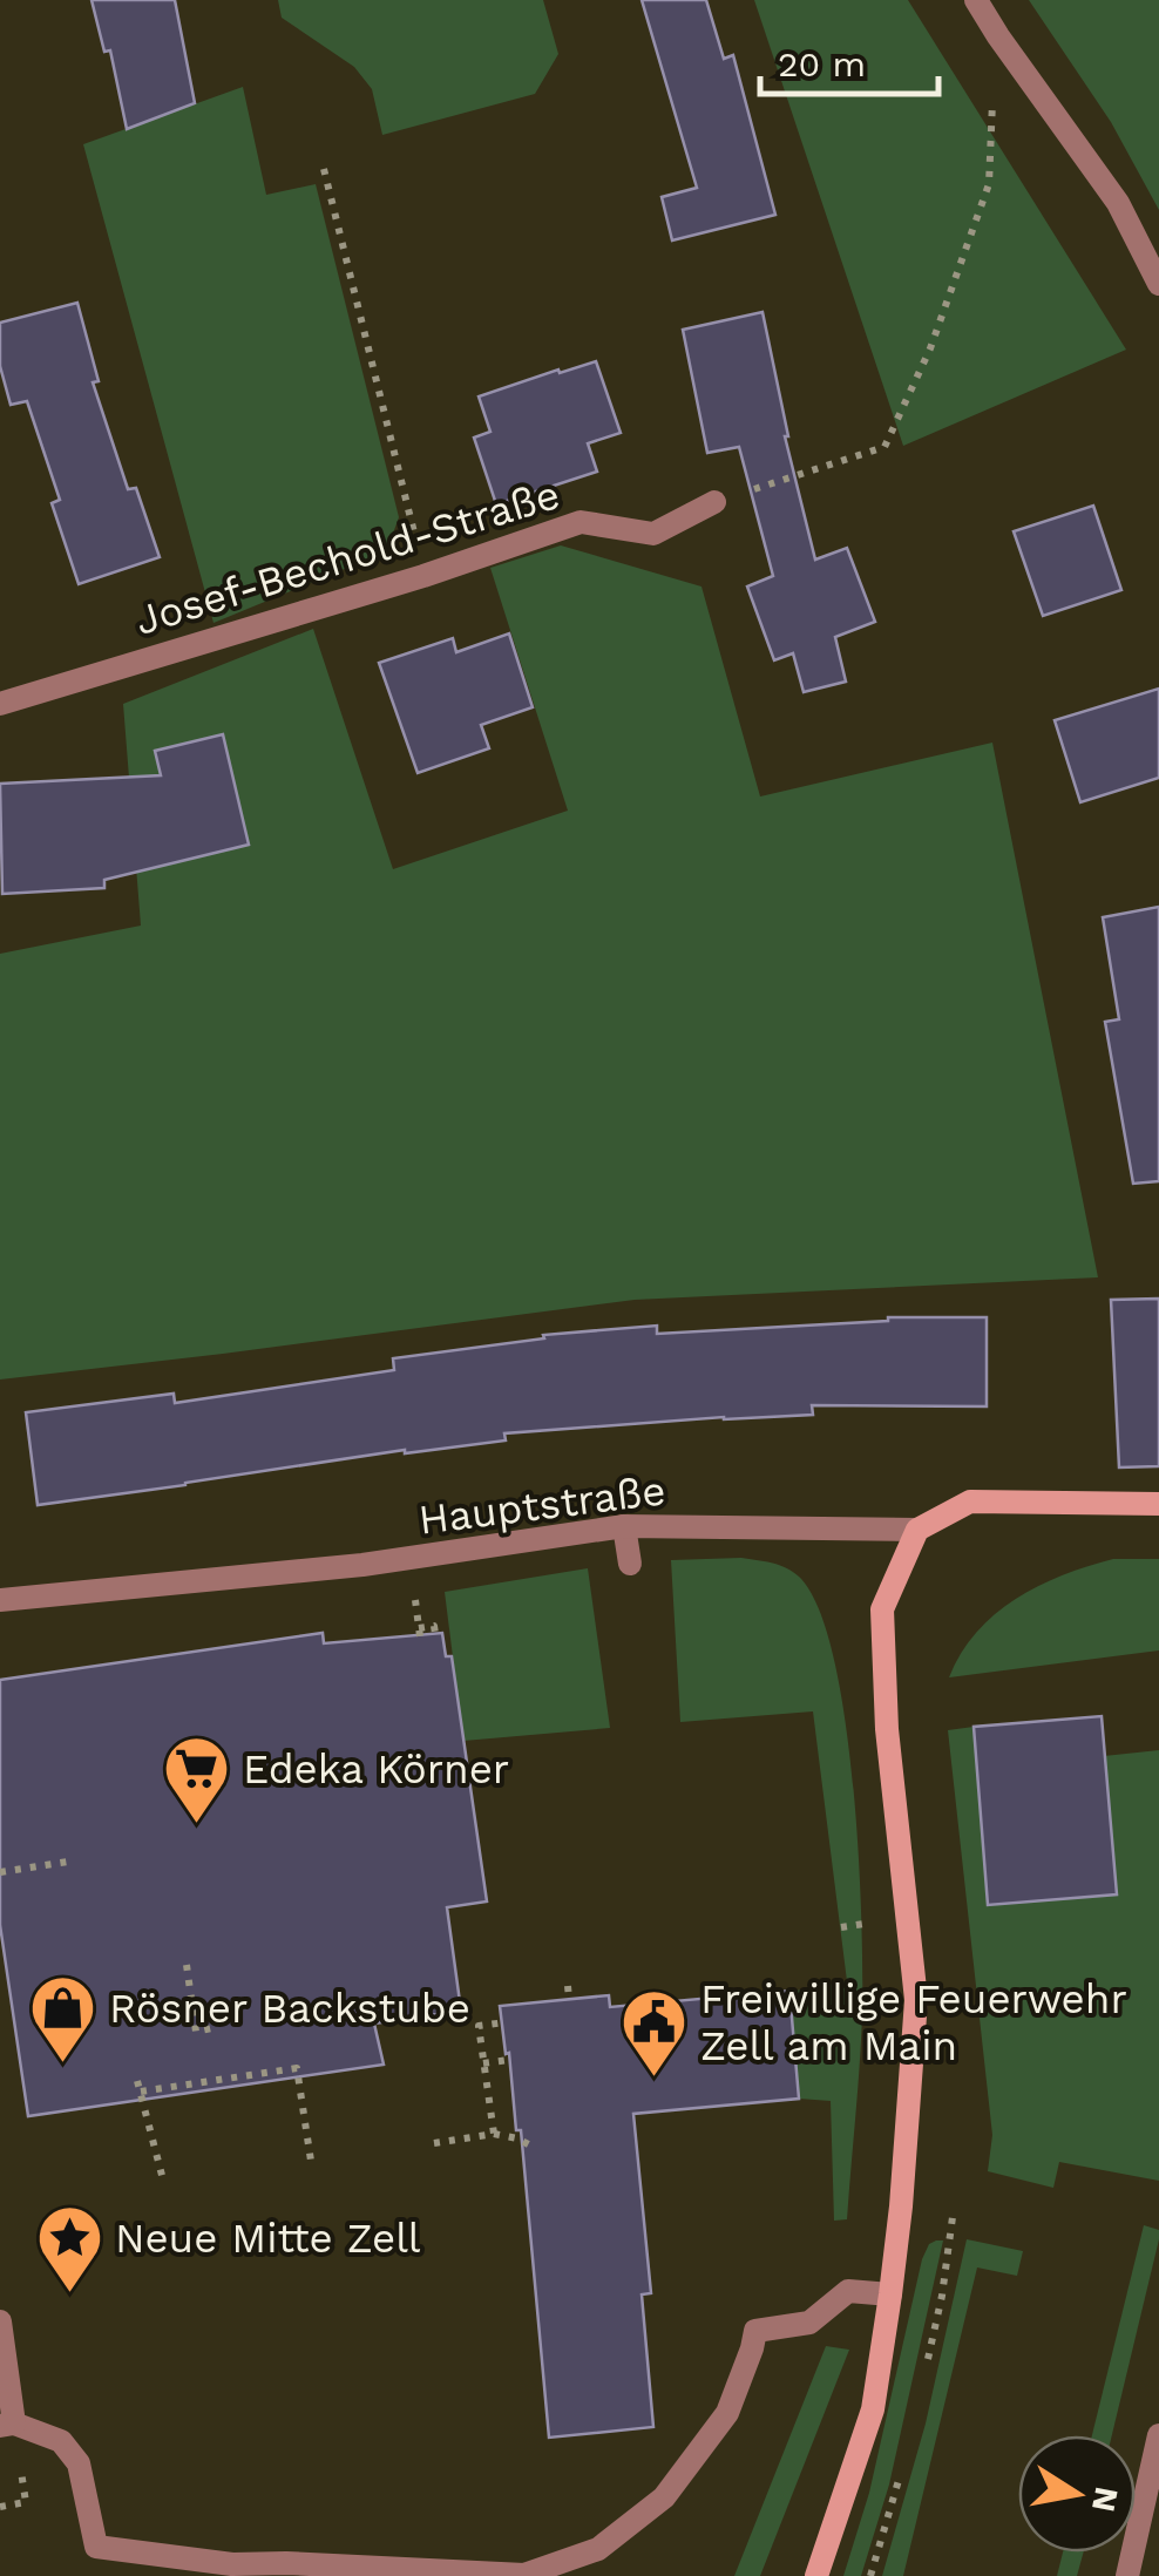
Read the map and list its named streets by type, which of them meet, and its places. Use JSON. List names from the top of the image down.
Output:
{
  "streets": {
    "street": ["Josef-Bechold-Straße", "Hauptstraße"]
  },
  "places": {
    "supermarket": ["Edeka Körner"],
    "shop": ["Rösner Backstube"],
    "public building": ["Freiwillige Feuerwehr Zell am Main"],
    "place": ["Neue Mitte Zell"]
  },
  "scale_bar": "20 m",
  "north": "right"
}
